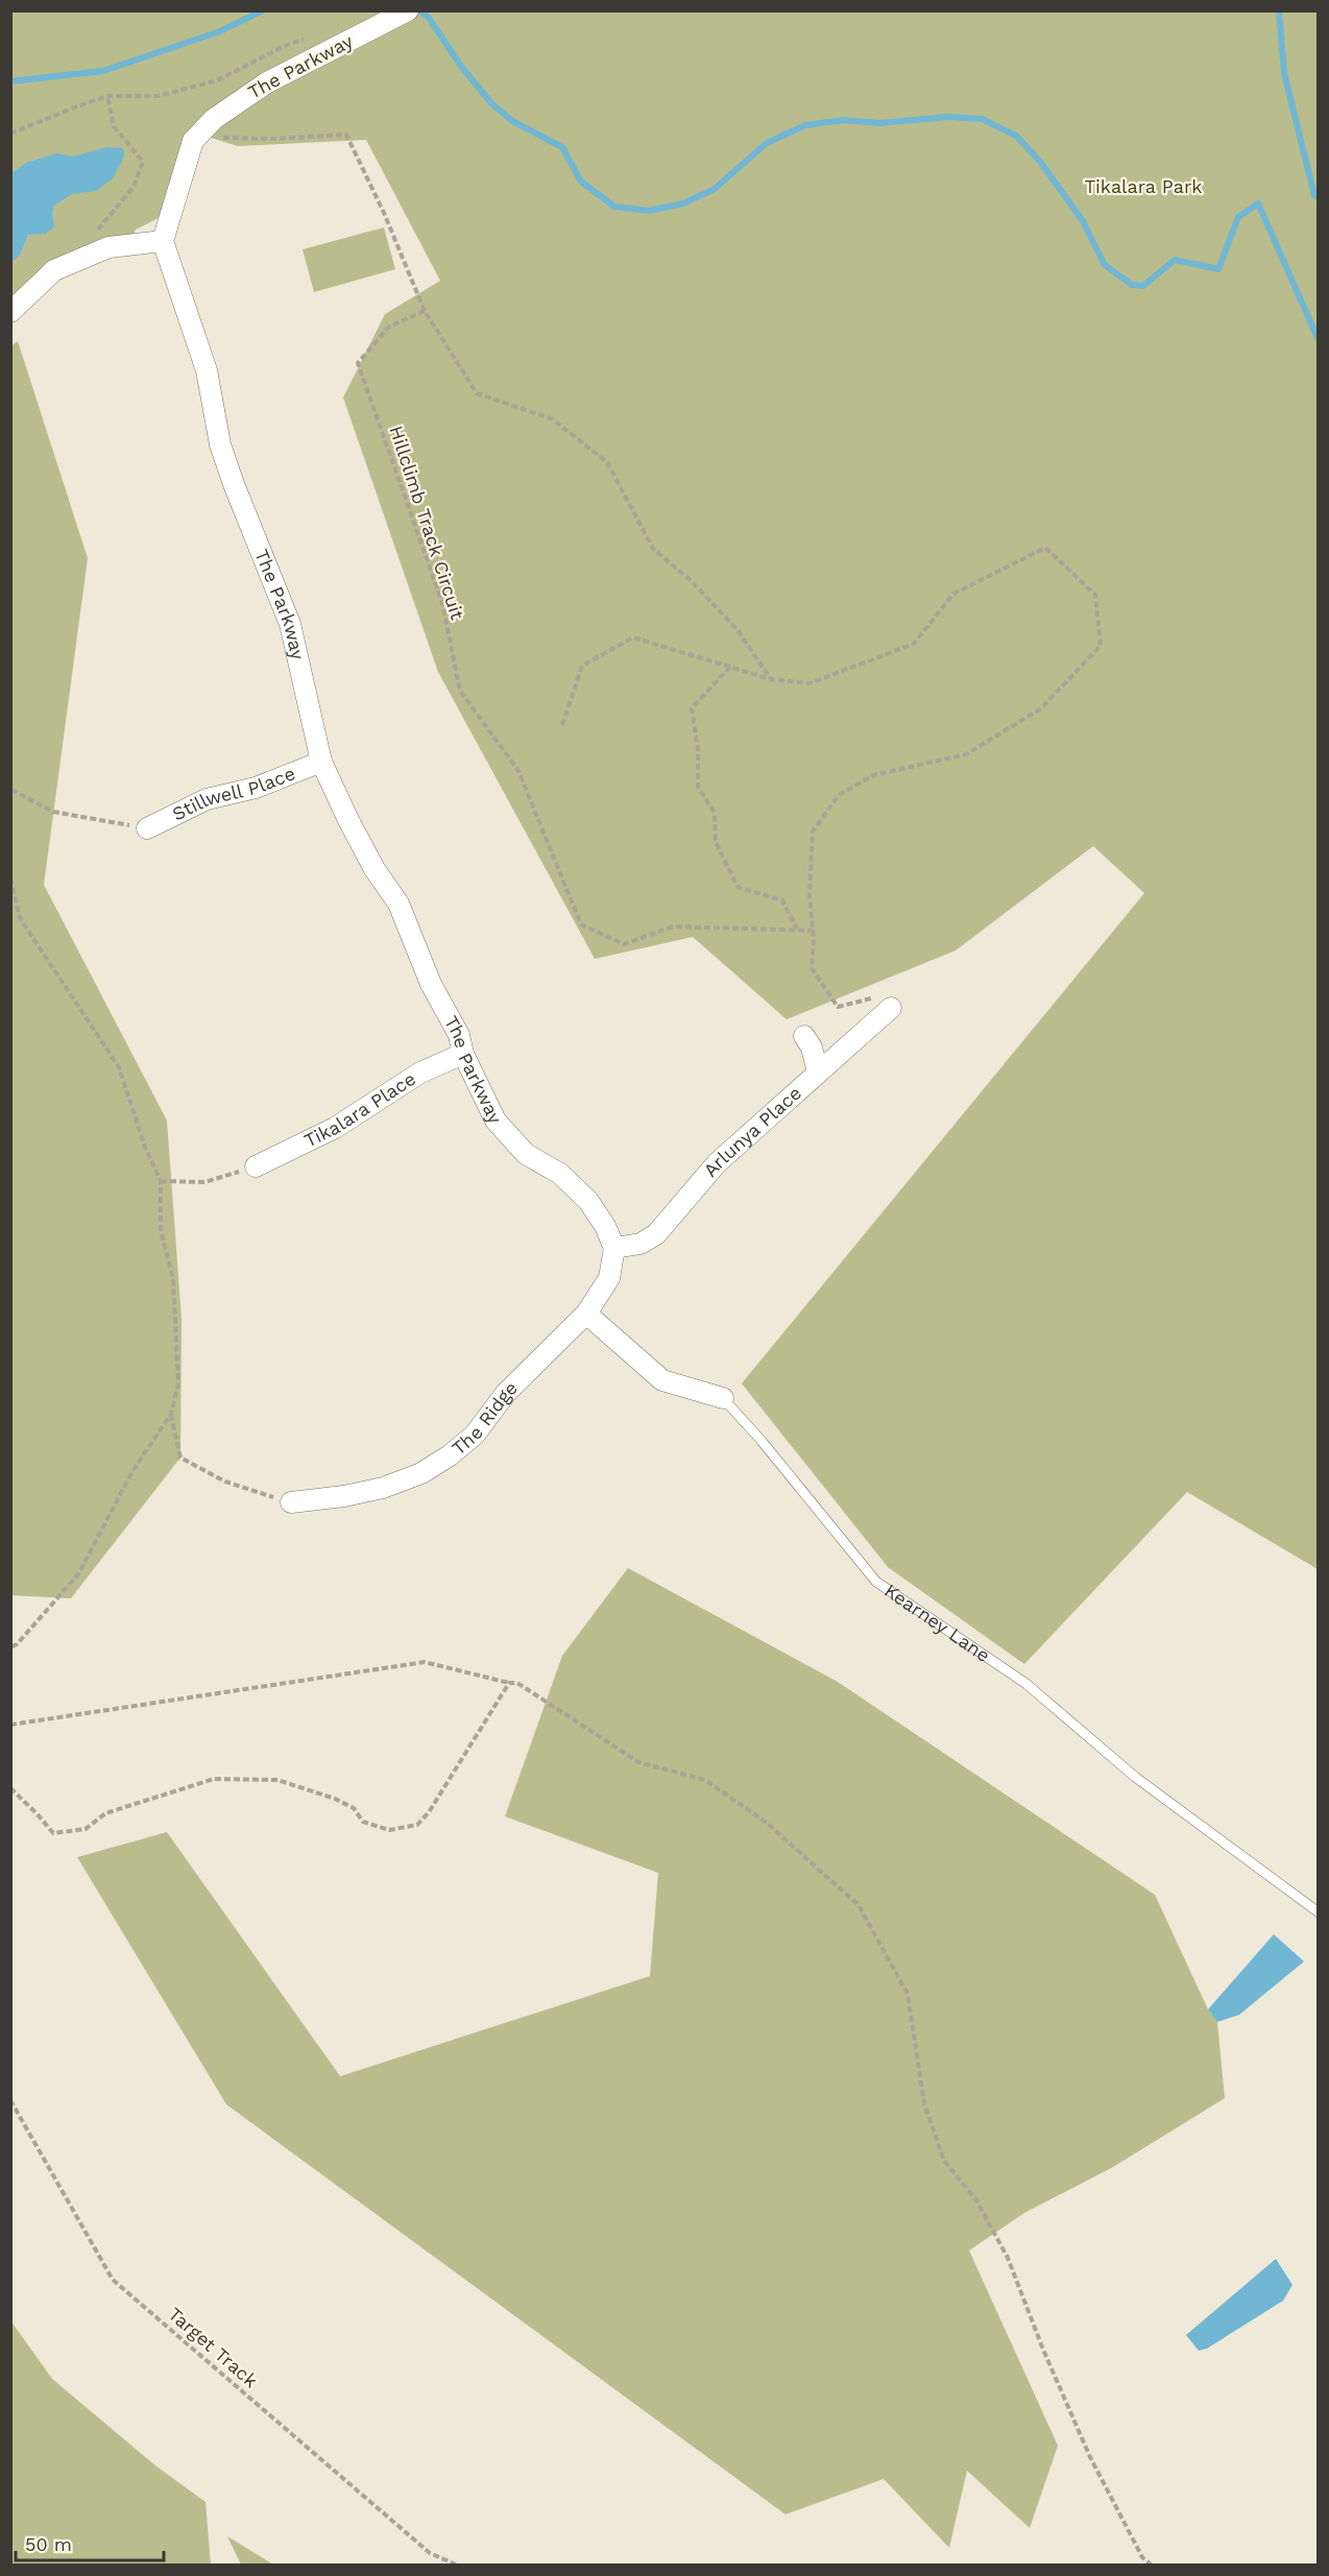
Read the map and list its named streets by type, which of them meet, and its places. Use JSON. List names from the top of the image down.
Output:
{
  "streets": {
    "street": [
      "The Parkway",
      "Stillwell Place",
      "Tikalara Place",
      "Arlunya Place",
      "The Ridge",
      "Kearney Lane"
    ],
    "path": ["Hillclimb Track Circuit", "Target Track"]
  },
  "crossings": [
    ["The Parkway", "Stillwell Place"],
    ["The Parkway", "Tikalara Place"],
    ["The Parkway", "Arlunya Place"],
    ["The Parkway", "The Ridge"],
    ["Arlunya Place", "The Ridge"],
    ["The Ridge", "Kearney Lane"]
  ],
  "parks": ["Tikalara Park"],
  "scale_bar": "50 m"
}
